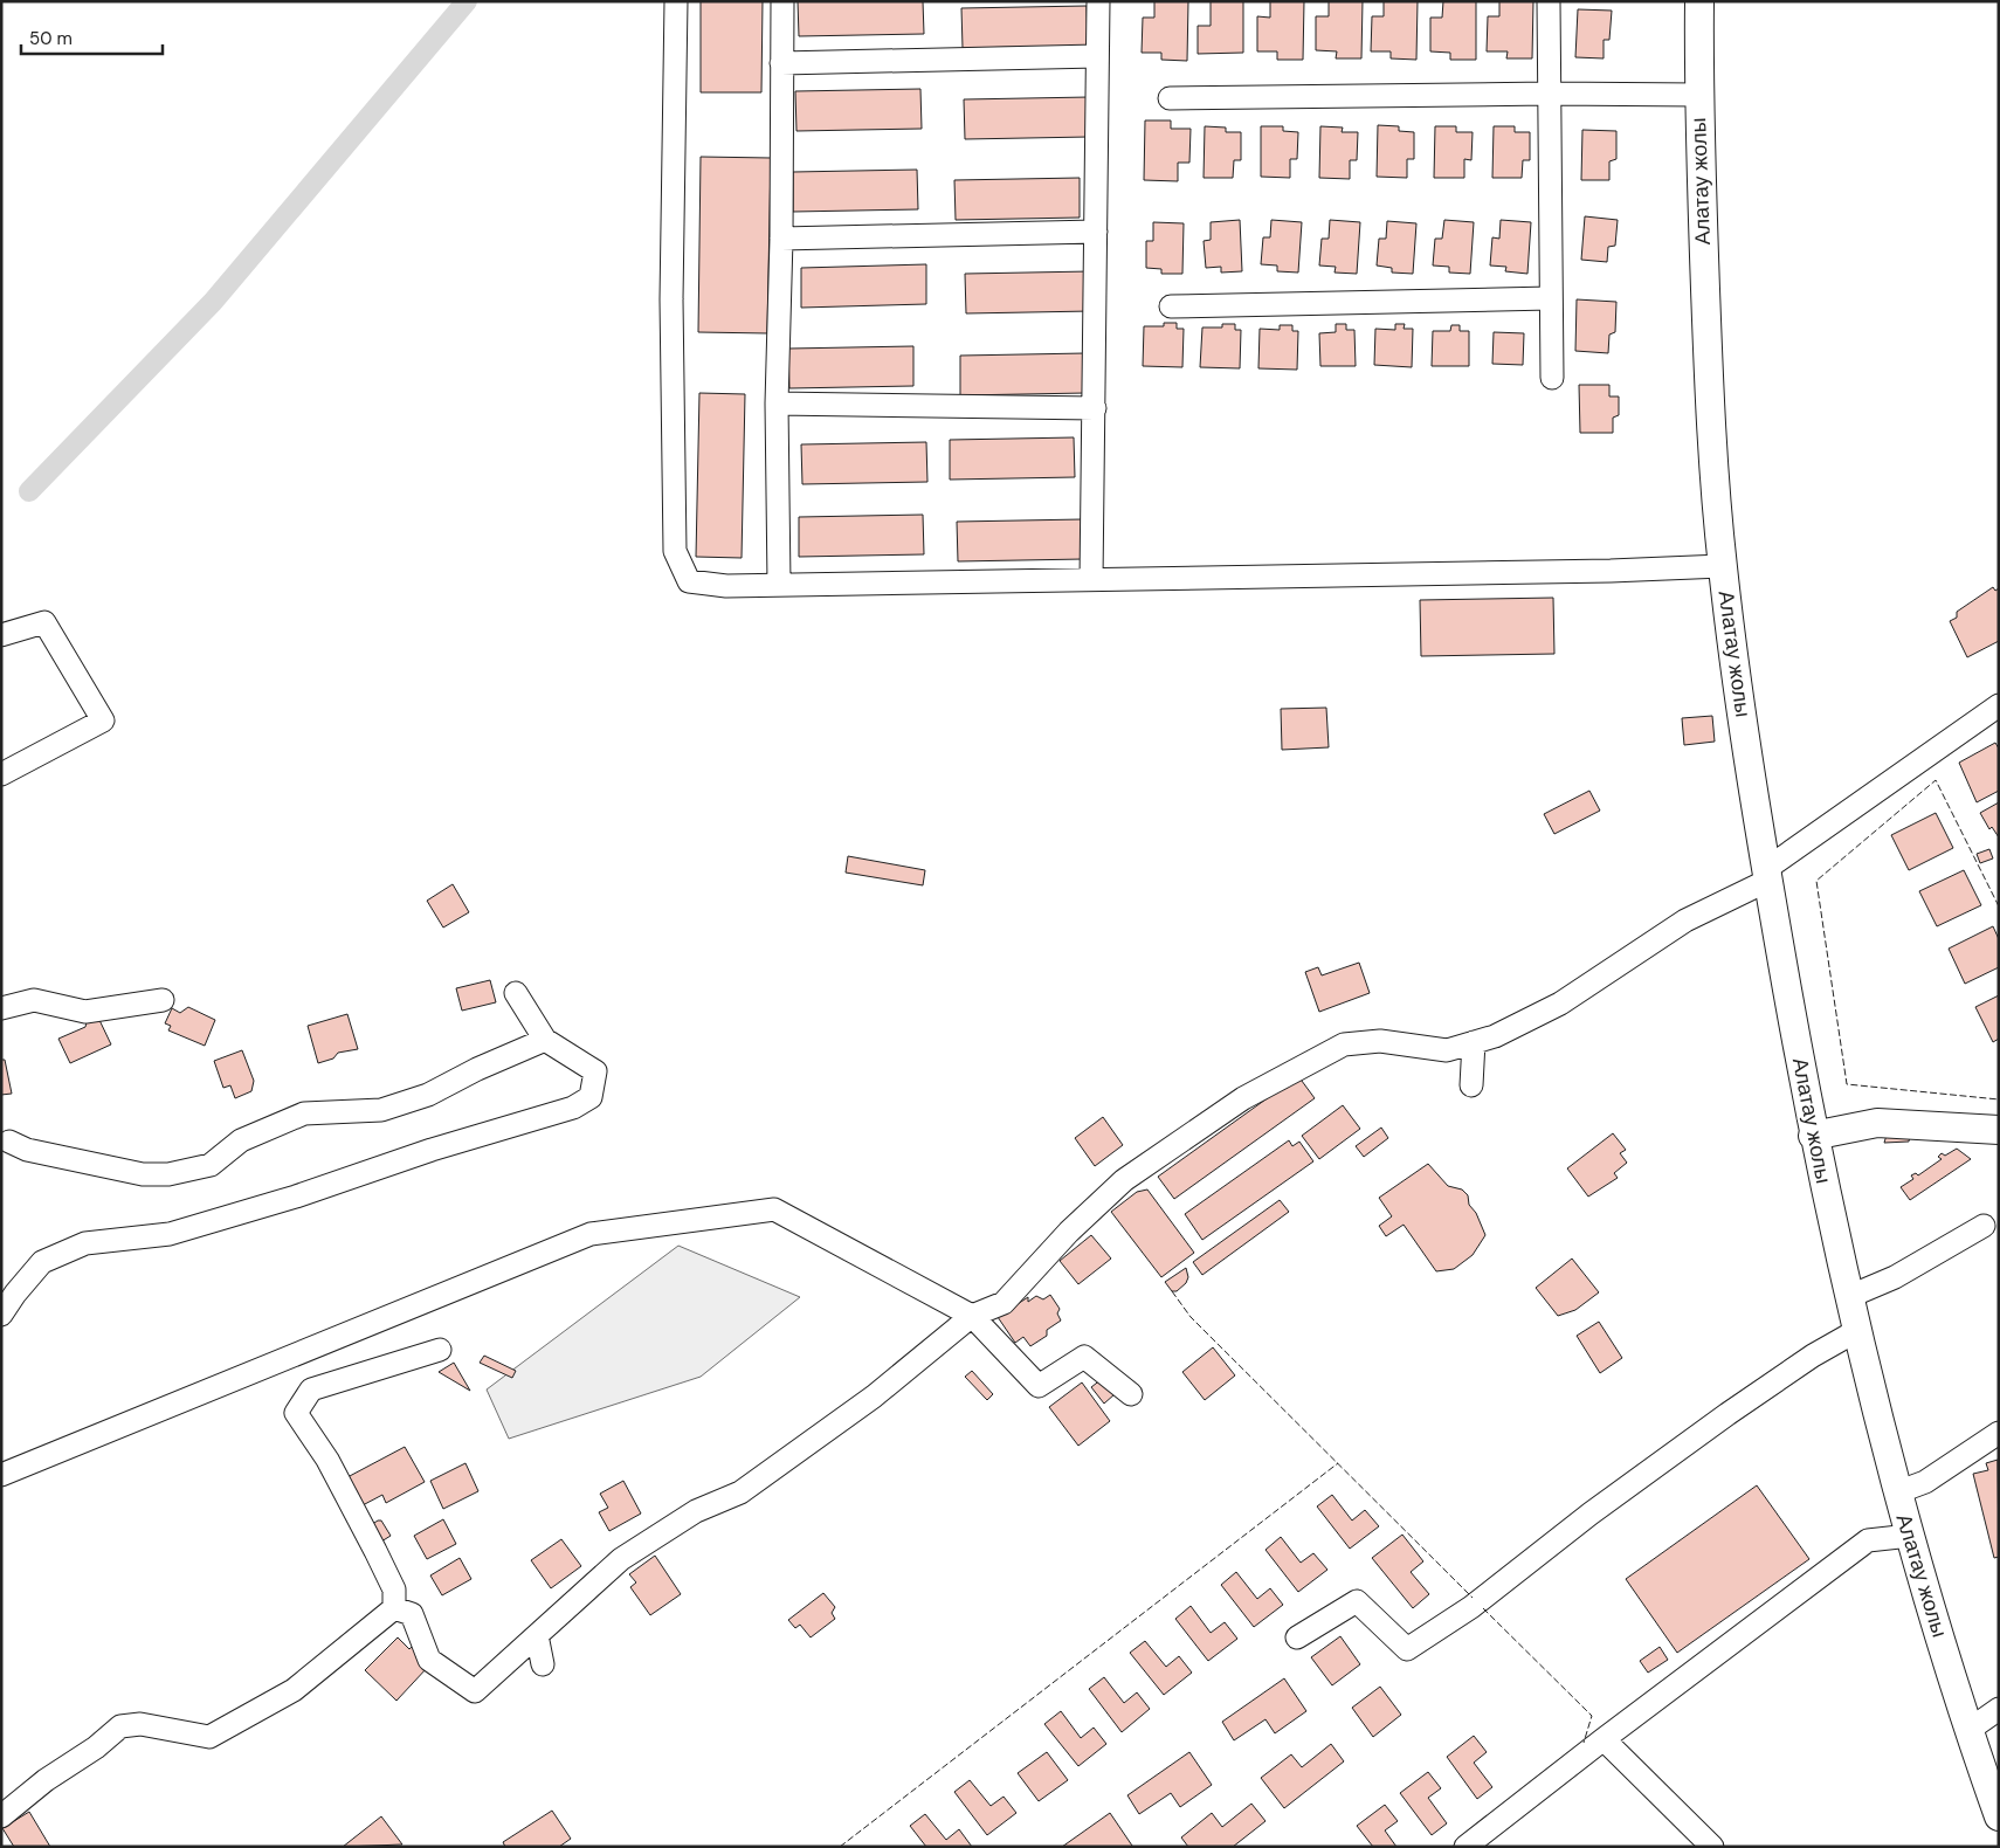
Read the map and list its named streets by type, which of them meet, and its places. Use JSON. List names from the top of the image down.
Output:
{
  "streets": {
    "main road": ["Алатау жолы"]
  },
  "scale_bar": "50 m"
}
